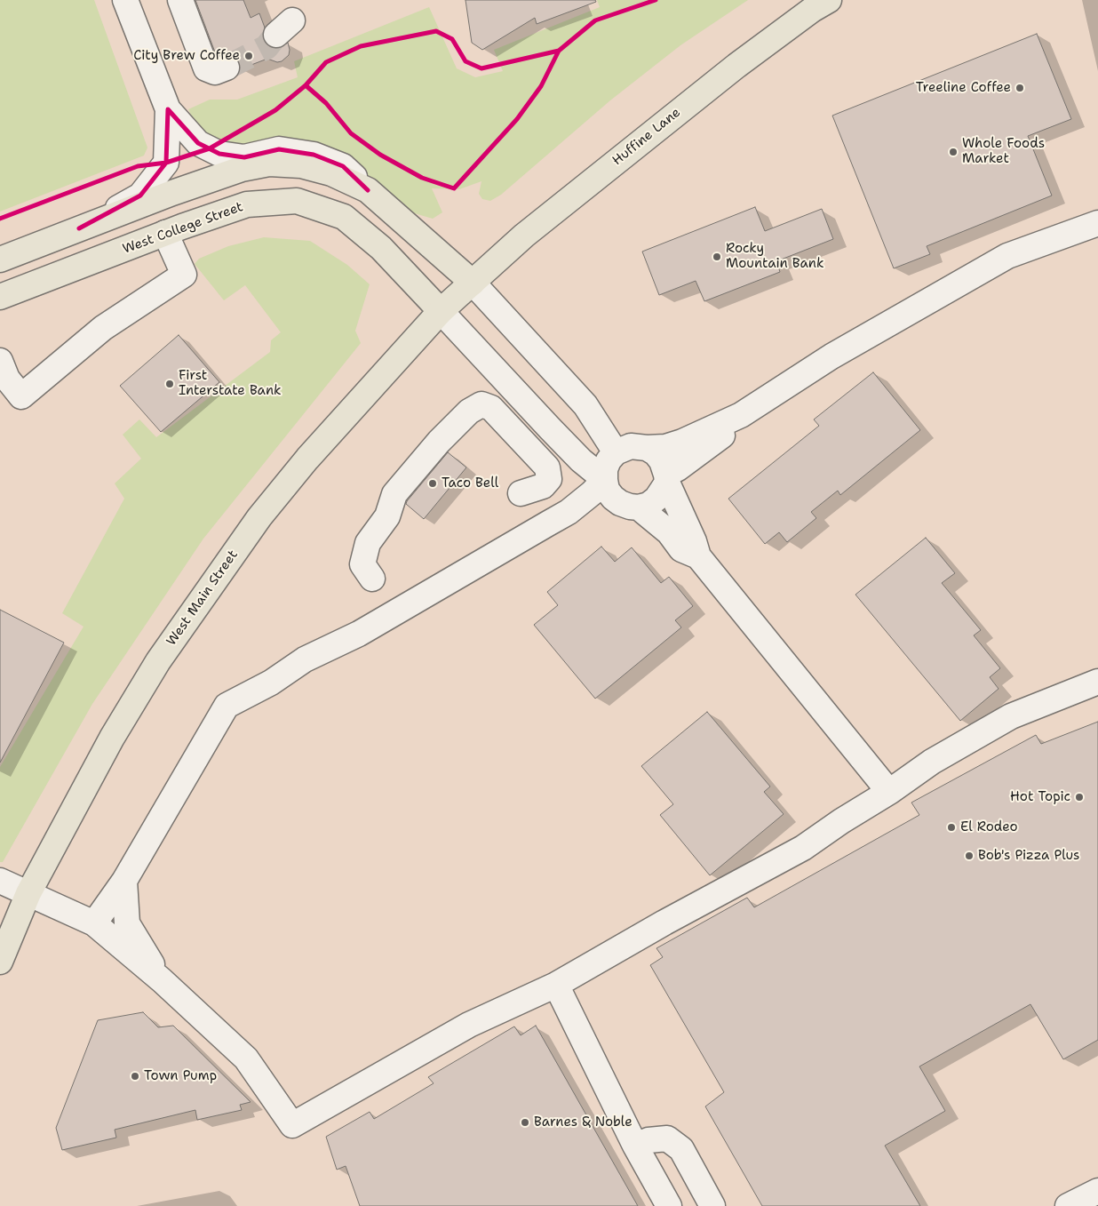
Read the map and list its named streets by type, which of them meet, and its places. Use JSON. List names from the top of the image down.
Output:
{
  "streets": {
    "main road": ["Huffine Lane", "West College Street", "West Main Street"]
  },
  "crossings": [
    ["Huffine Lane", "West Main Street"],
    ["West College Street", "West Main Street"]
  ],
  "places": [
    "City Brew Coffee",
    "Treeline Coffee",
    "Whole Foods Market",
    "Rocky Mountain Bank",
    "First Interstate Bank",
    "Taco Bell",
    "Hot Topic",
    "El Rodeo",
    "Bob's Pizza Plus",
    "Town Pump",
    "Barnes & Noble"
  ]
}
